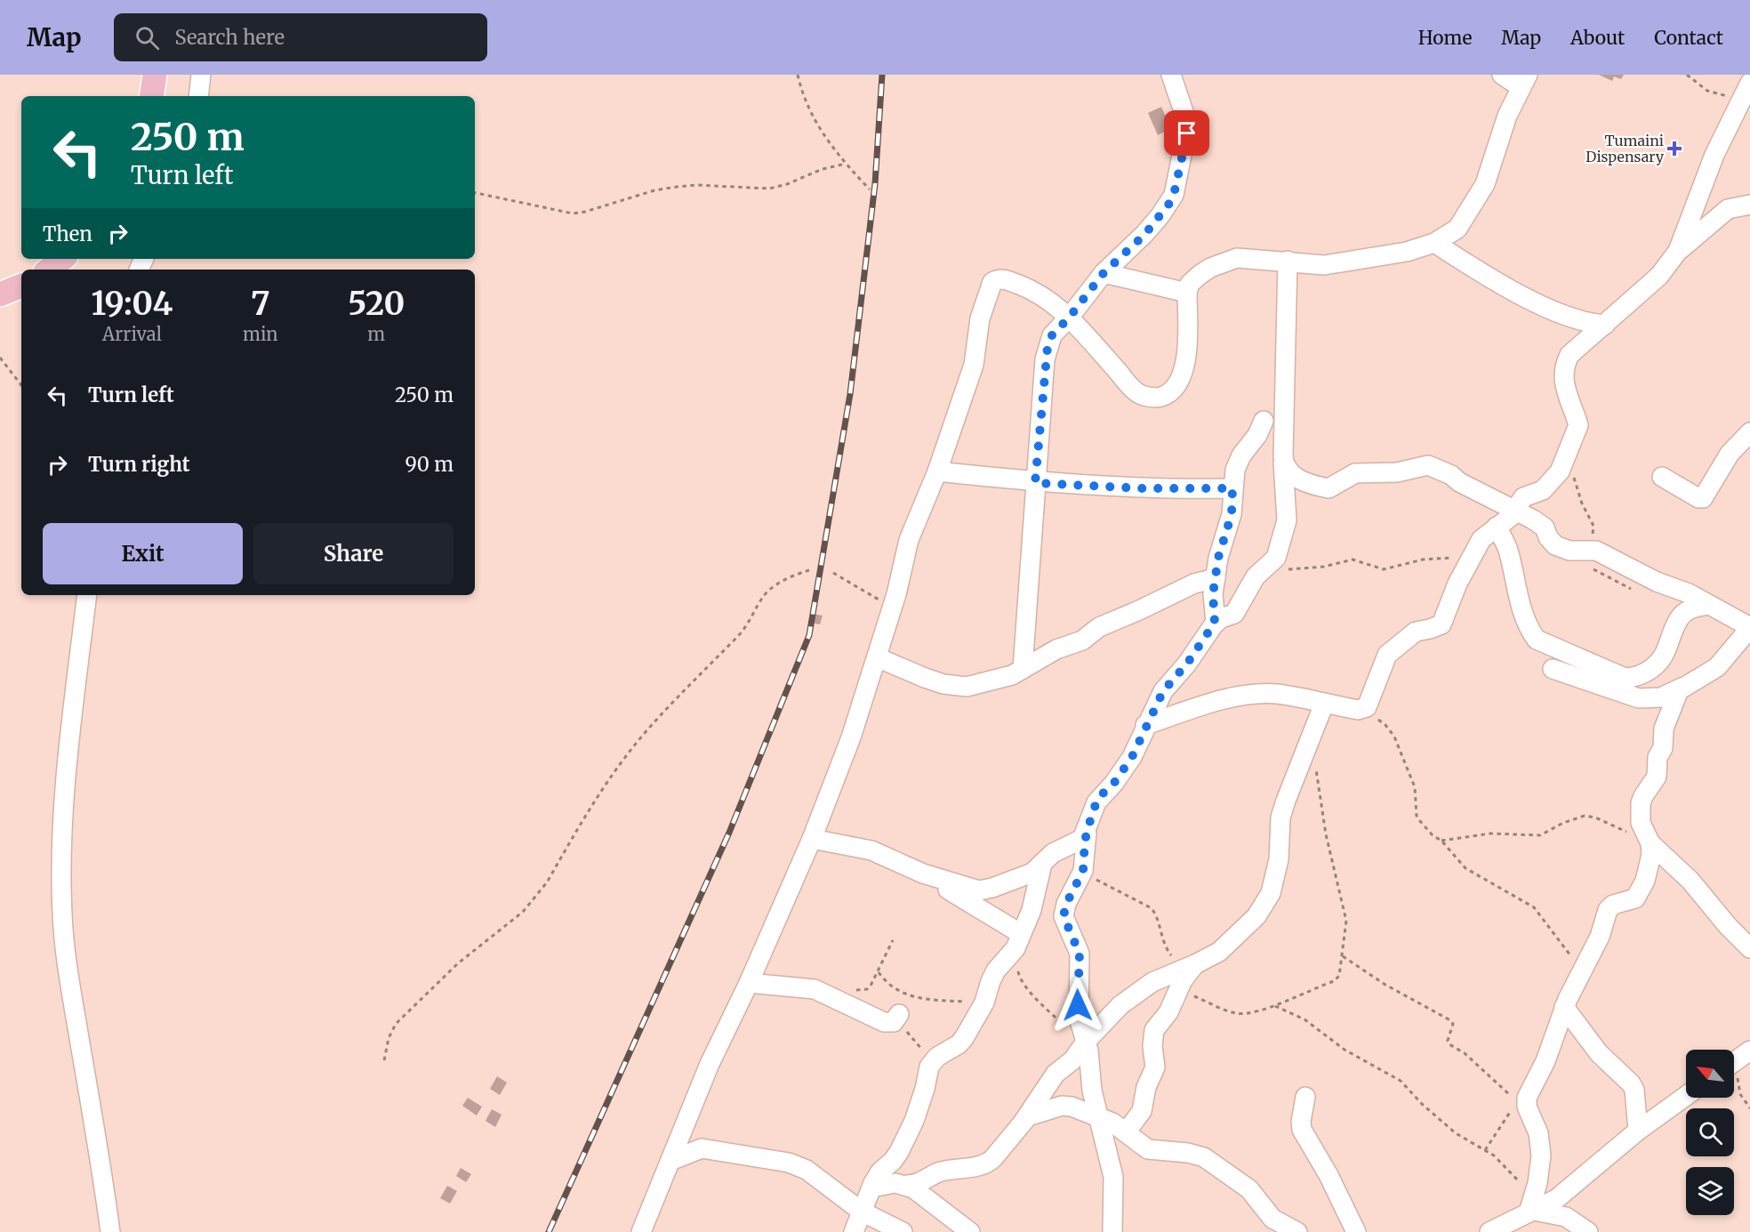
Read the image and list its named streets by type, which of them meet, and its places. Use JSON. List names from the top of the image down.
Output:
{
  "places": {
    "health": ["Tumaini Dispensary"]
  },
  "north": "top left",
  "page": {
    "header": "Map",
    "search": "Search here",
    "nav": [
      "Home",
      "Map",
      "About",
      "Contact"
    ],
    "turn": ["250 m", "Turn left"],
    "then": "Then",
    "eta": [
      "19:04",
      "Arrival",
      "7",
      "min",
      "520",
      "m"
    ],
    "list": [
      {
        "name": "Turn left",
        "value": "250 m"
      },
      {
        "name": "Turn right",
        "value": "90 m"
      }
    ],
    "buttons": ["Exit", "Share"]
  }
}
